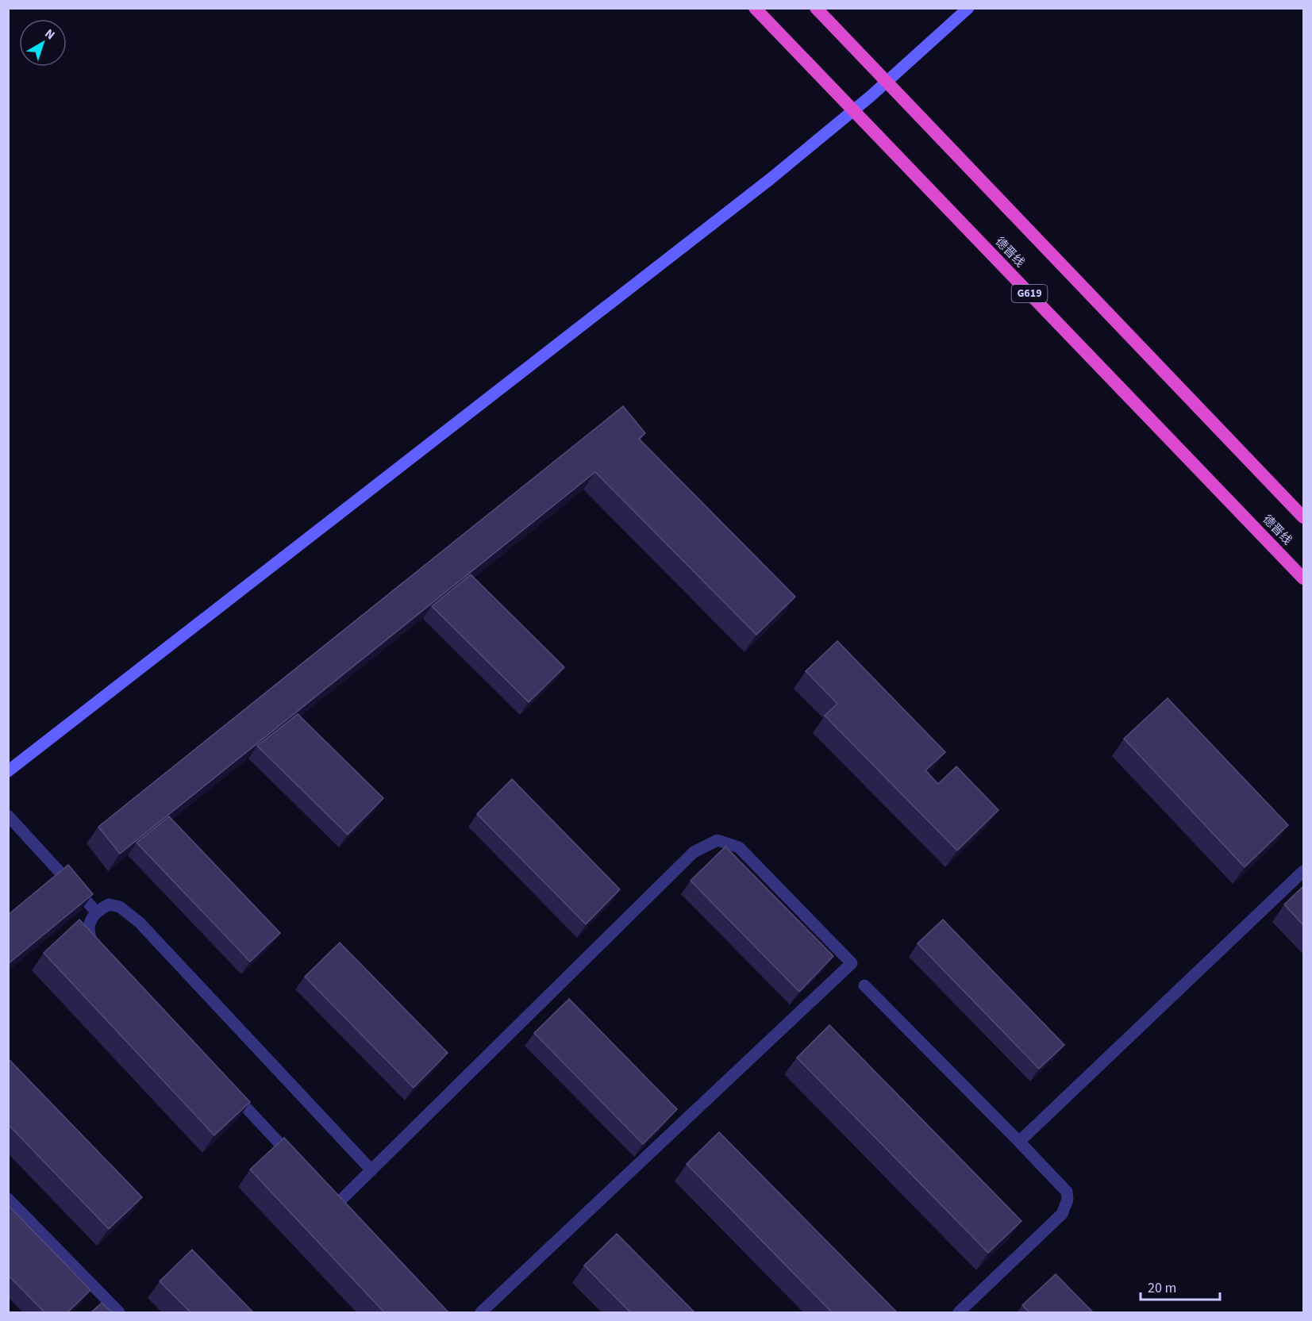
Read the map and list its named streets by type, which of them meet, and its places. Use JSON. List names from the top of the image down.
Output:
{
  "streets": {
    "highway": ["德晋线", "G619"]
  },
  "scale_bar": "20 m",
  "north": "top right"
}
